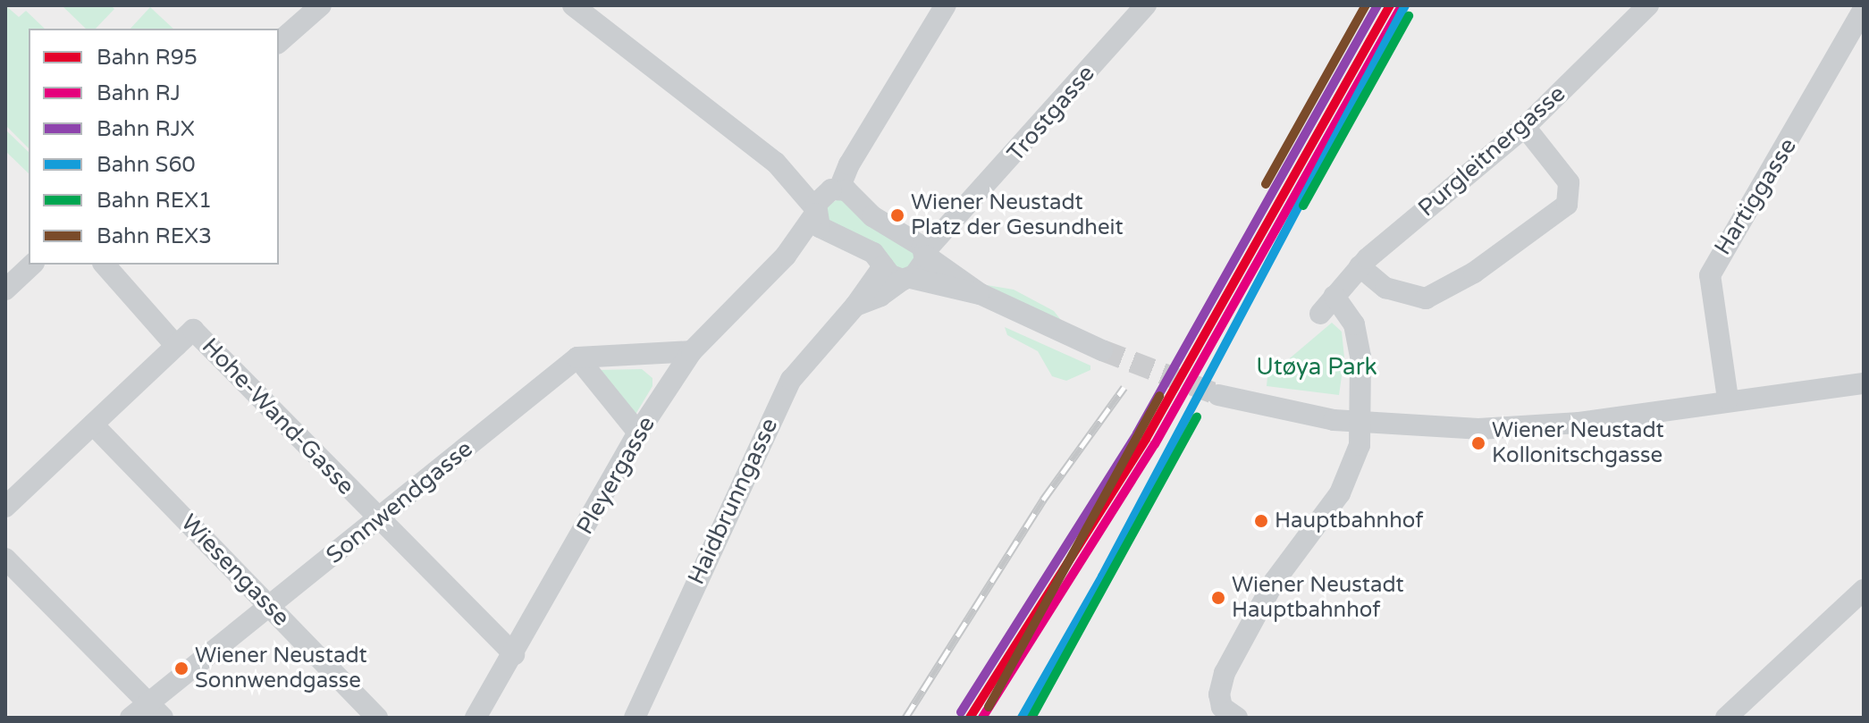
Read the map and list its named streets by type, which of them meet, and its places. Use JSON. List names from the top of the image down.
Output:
{
  "streets": {
    "street": [
      "Trostgasse",
      "Purgleitnergasse",
      "Hartiggasse",
      "Hohe-Wand-Gasse",
      "Pleyergasse",
      "Haidbrunngasse",
      "Sonnwendgasse",
      "Wiesengasse"
    ]
  },
  "crossings": [
    ["Trostgasse", "Haidbrunngasse"],
    ["Hohe-Wand-Gasse", "Pleyergasse"],
    ["Hohe-Wand-Gasse", "Sonnwendgasse"],
    ["Sonnwendgasse", "Wiesengasse"]
  ],
  "parks": ["Utøya Park"],
  "places": [
    "Wiener Neustadt Platz der Gesundheit",
    "Wiener Neustadt Kollonitschgasse",
    "Hauptbahnhof",
    "Wiener Neustadt Hauptbahnhof",
    "Wiener Neustadt Sonnwendgasse"
  ],
  "lines": [
    "rail line R95",
    "rail line RJX",
    "rail line S60",
    "rail line REX3",
    "rail line RJ",
    "rail line REX1"
  ],
  "legend": [
    "Bahn R95",
    "Bahn RJ",
    "Bahn RJX",
    "Bahn S60",
    "Bahn REX1",
    "Bahn REX3"
  ]
}
